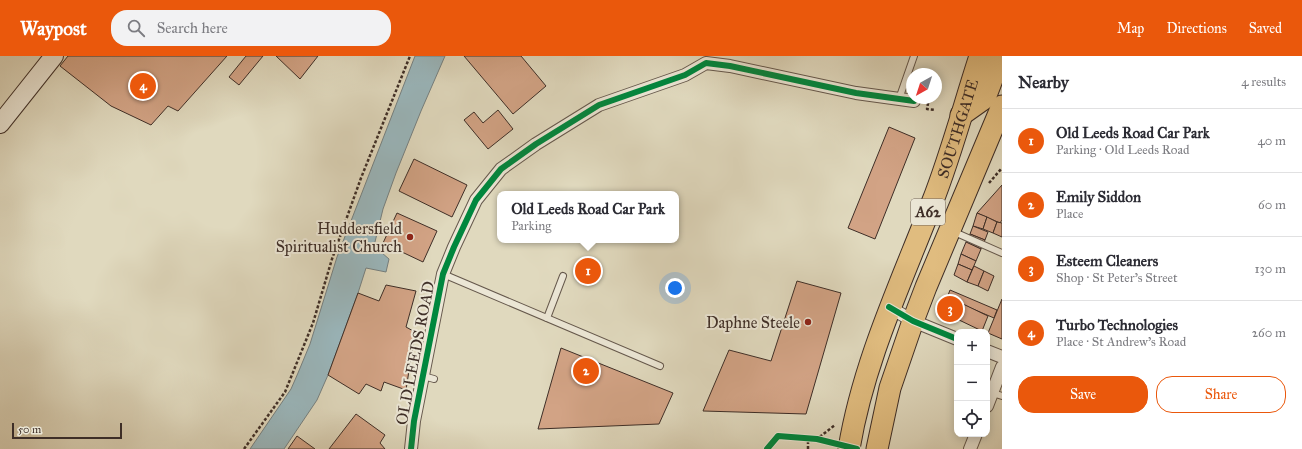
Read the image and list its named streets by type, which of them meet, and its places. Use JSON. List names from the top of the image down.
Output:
{
  "streets": {
    "highway": ["SOUTHGATE", "A62"],
    "street": ["OLD LEEDS ROAD"]
  },
  "places": ["Huddersfield Spiritualist Church", "Daphne Steele"],
  "scale_bar": "50 m",
  "north": "bottom left",
  "page": {
    "header": "Waypost",
    "search": "Search here",
    "nav": ["Map", "Directions", "Saved"],
    "heading": ["Nearby", "4 results"],
    "pins": [
      "4",
      "1",
      "3",
      "2"
    ],
    "list": [
      {
        "mark": "1",
        "name": "Old Leeds Road Car Park",
        "note": "Parking · Old Leeds Road",
        "value": "40 m"
      },
      {
        "mark": "2",
        "name": "Emily Siddon",
        "note": "Place",
        "value": "60 m"
      },
      {
        "mark": "3",
        "name": "Esteem Cleaners",
        "note": "Shop · St Peter's Street",
        "value": "130 m"
      },
      {
        "mark": "4",
        "name": "Turbo Technologies",
        "note": "Place · St Andrew's Road",
        "value": "260 m"
      }
    ],
    "popup": ["Old Leeds Road Car Park", "Parking"],
    "map_buttons": ["+", "−"],
    "buttons": ["Save", "Share"],
    "scale": "50 m"
  }
}
